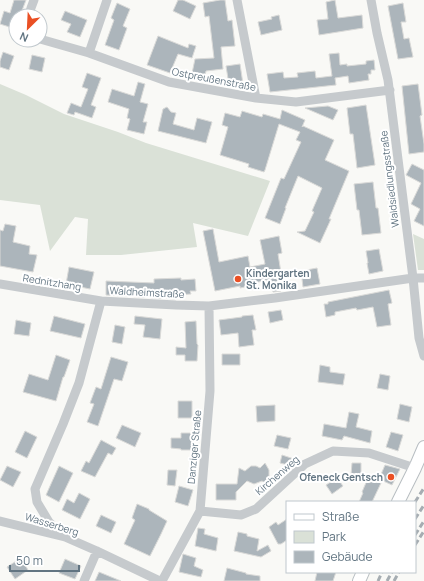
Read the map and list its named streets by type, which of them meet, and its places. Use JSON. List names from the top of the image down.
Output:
{
  "streets": {
    "street": [
      "Ostpreußenstraße",
      "Waldsiedlungsstraße",
      "Rednitzhang",
      "Waldheimstraße",
      "Danziger Straße",
      "Kirchenweg",
      "Wasserberg"
    ]
  },
  "crossings": [
    ["Ostpreußenstraße", "Waldsiedlungsstraße"],
    ["Waldsiedlungsstraße", "Waldheimstraße"],
    ["Rednitzhang", "Waldheimstraße"],
    ["Waldheimstraße", "Danziger Straße"],
    ["Waldheimstraße", "Wasserberg"],
    ["Danziger Straße", "Kirchenweg"],
    ["Danziger Straße", "Wasserberg"]
  ],
  "places": ["Kindergarten St. Monika", "Ofeneck Gentsch"],
  "legend": ["Straße", "Park", "Gebäude"],
  "scale_bar": "50 m",
  "north": "bottom left"
}
